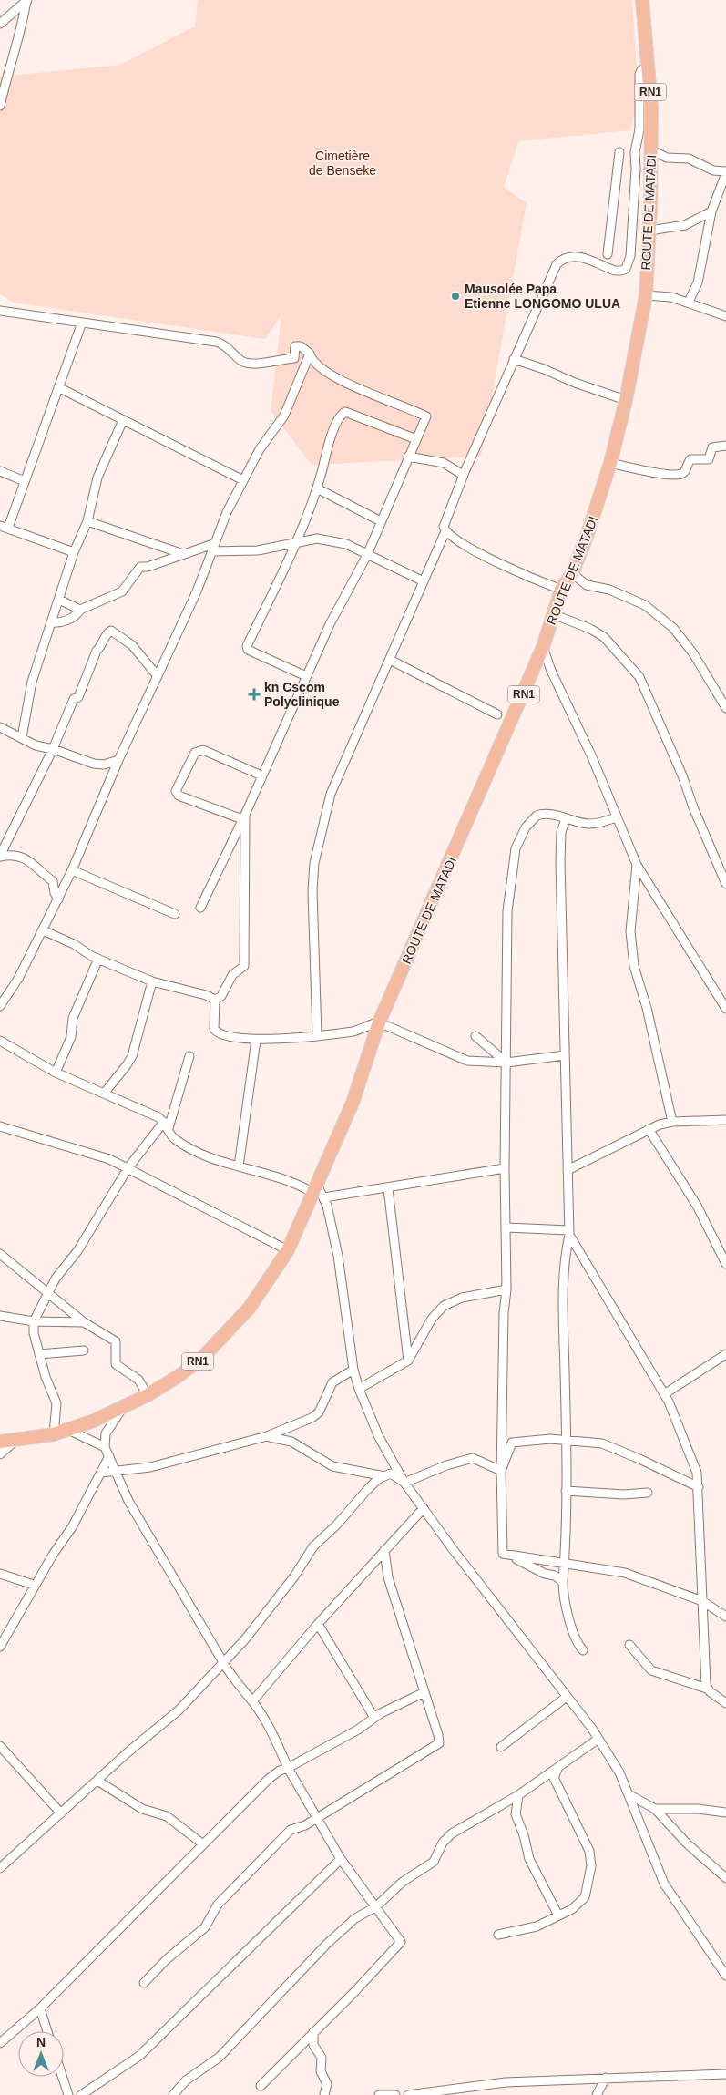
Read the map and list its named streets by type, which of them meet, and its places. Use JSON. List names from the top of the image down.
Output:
{
  "streets": {
    "highway": ["RN1", "ROUTE DE MATADI"]
  },
  "crossings": [
    ["RN1", "ROUTE DE MATADI"]
  ],
  "parks": ["Cimetière de Benseke"],
  "places": {
    "other": ["Mausolée Papa Etienne LONGOMO ULUA"],
    "health": ["kn Cscom Polyclinique"]
  },
  "north": "top"
}
